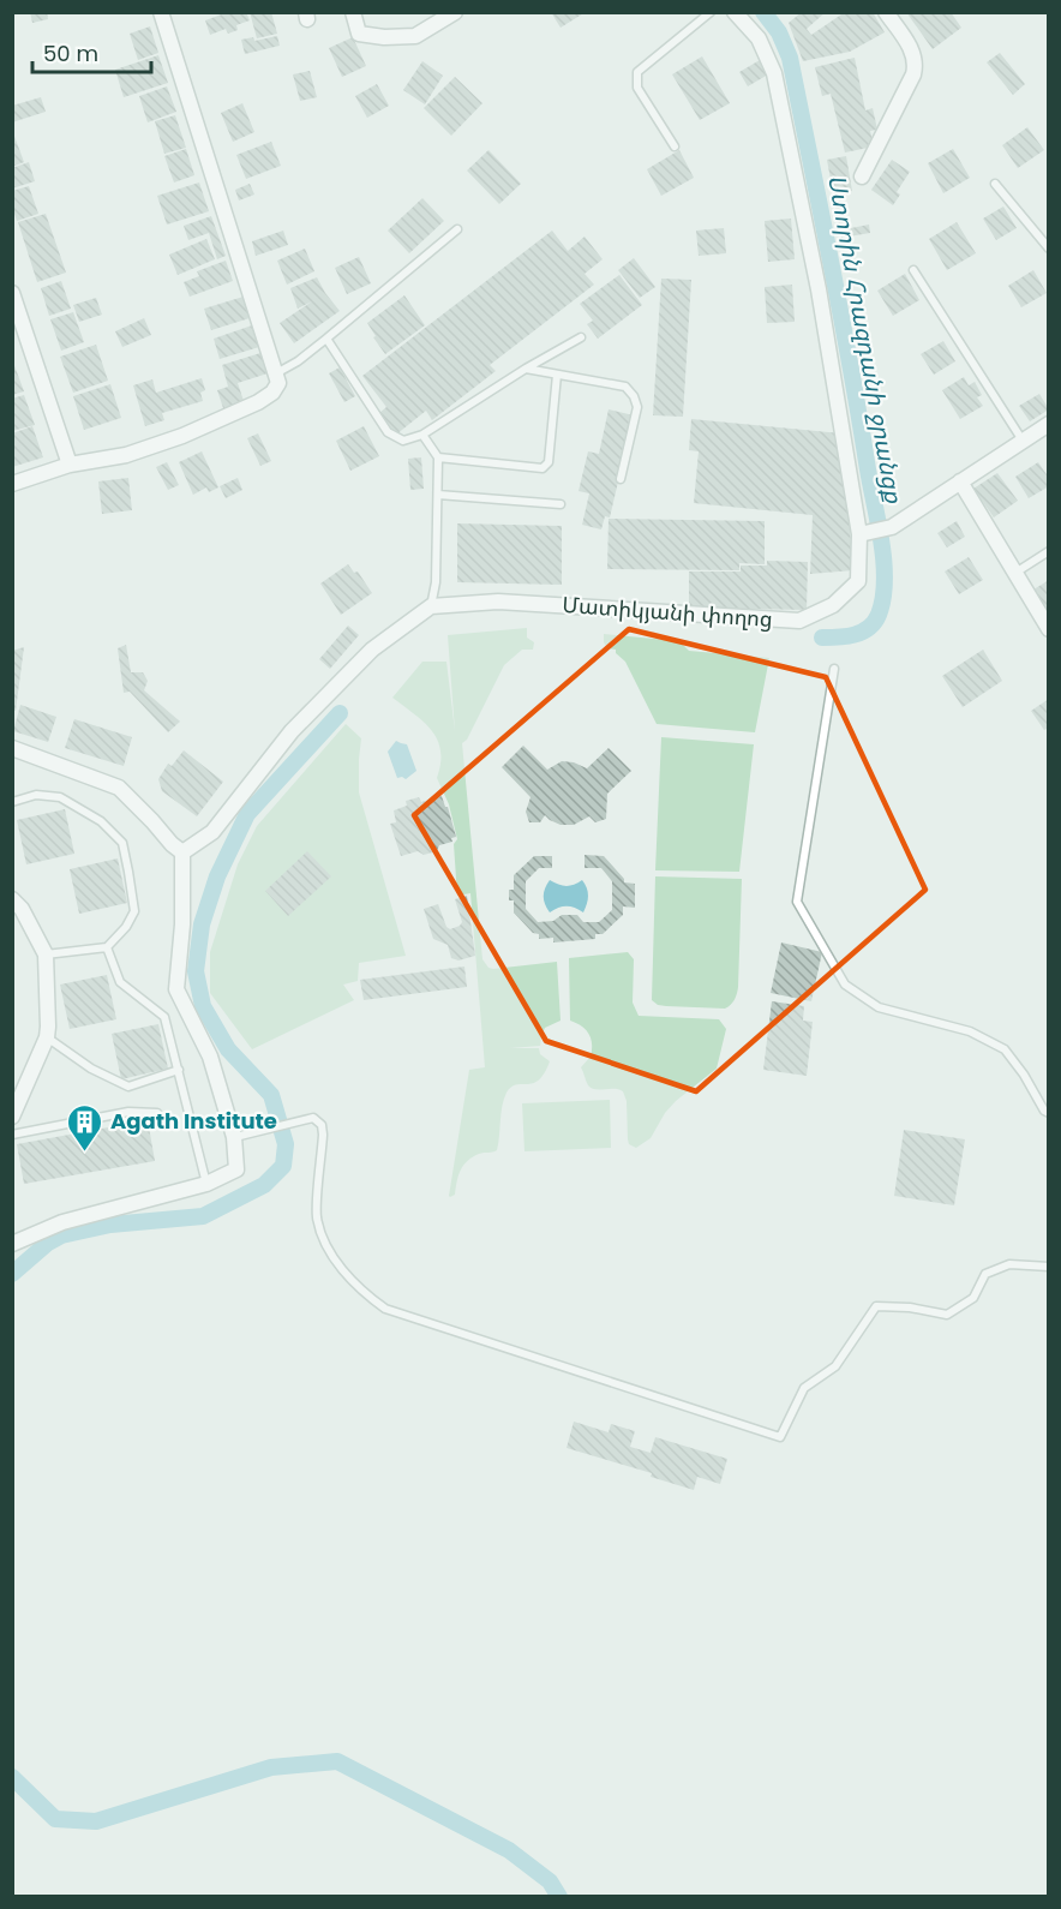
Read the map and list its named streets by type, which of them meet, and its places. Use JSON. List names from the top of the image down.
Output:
{
  "streets": {
    "street": ["Մատիկյանի փողոց"]
  },
  "water": ["Ստորին Հրազդանի ջրանցք"],
  "places": {
    "building": ["Agath Institute"]
  },
  "scale_bar": "50 m"
}
